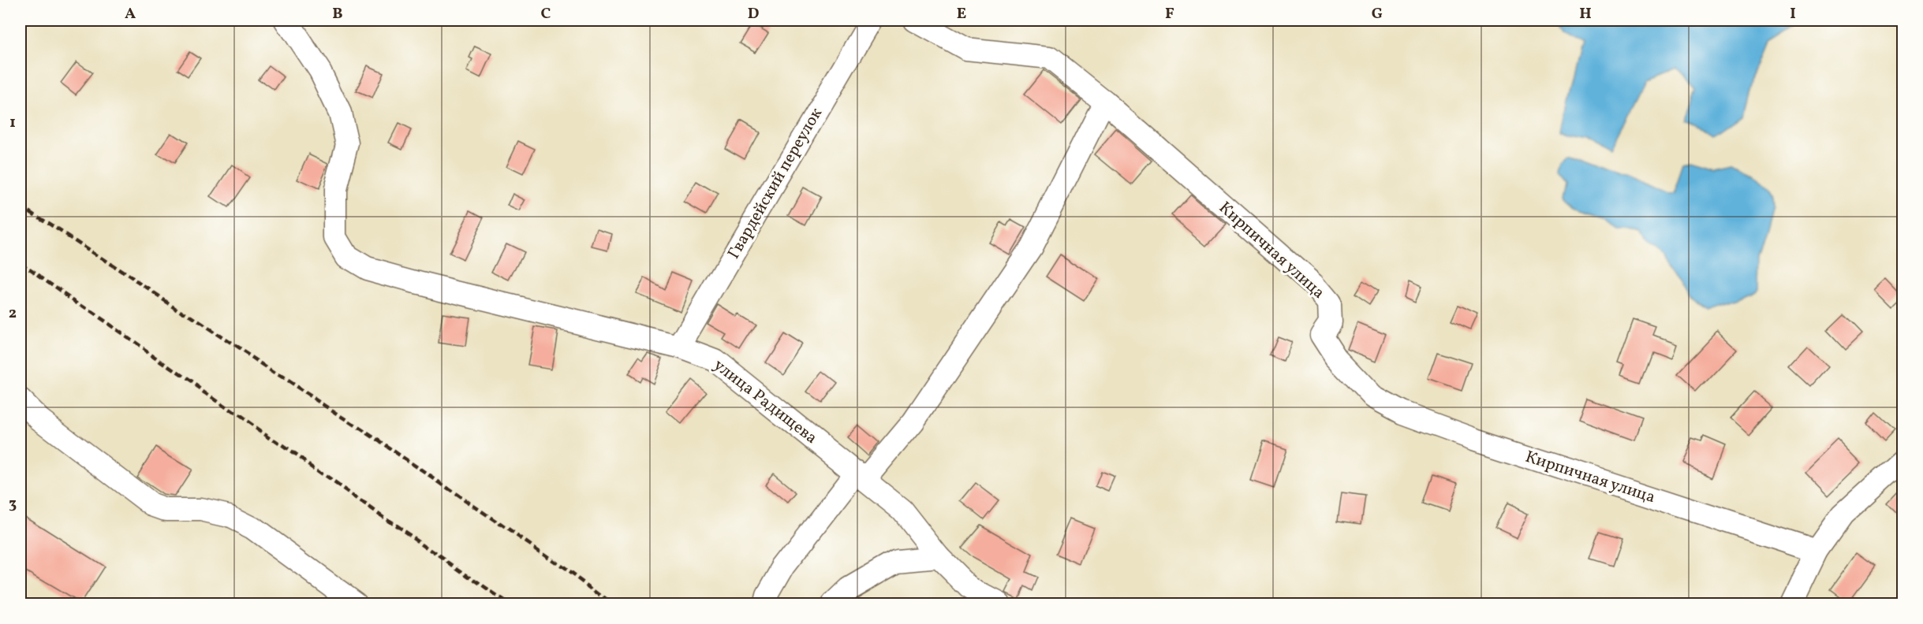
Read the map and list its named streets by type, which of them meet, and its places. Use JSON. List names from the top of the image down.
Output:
{
  "streets": {
    "street": ["Гвардейский переулок", "Кирпичная улица", "улица Радищева"]
  },
  "crossings": [
    ["Гвардейский переулок", "улица Радищева"]
  ],
  "grid": {
    "columns": [
      "A",
      "B",
      "C",
      "D",
      "E",
      "F",
      "G",
      "H",
      "I"
    ],
    "rows": ["1", "2", "3"]
  }
}
